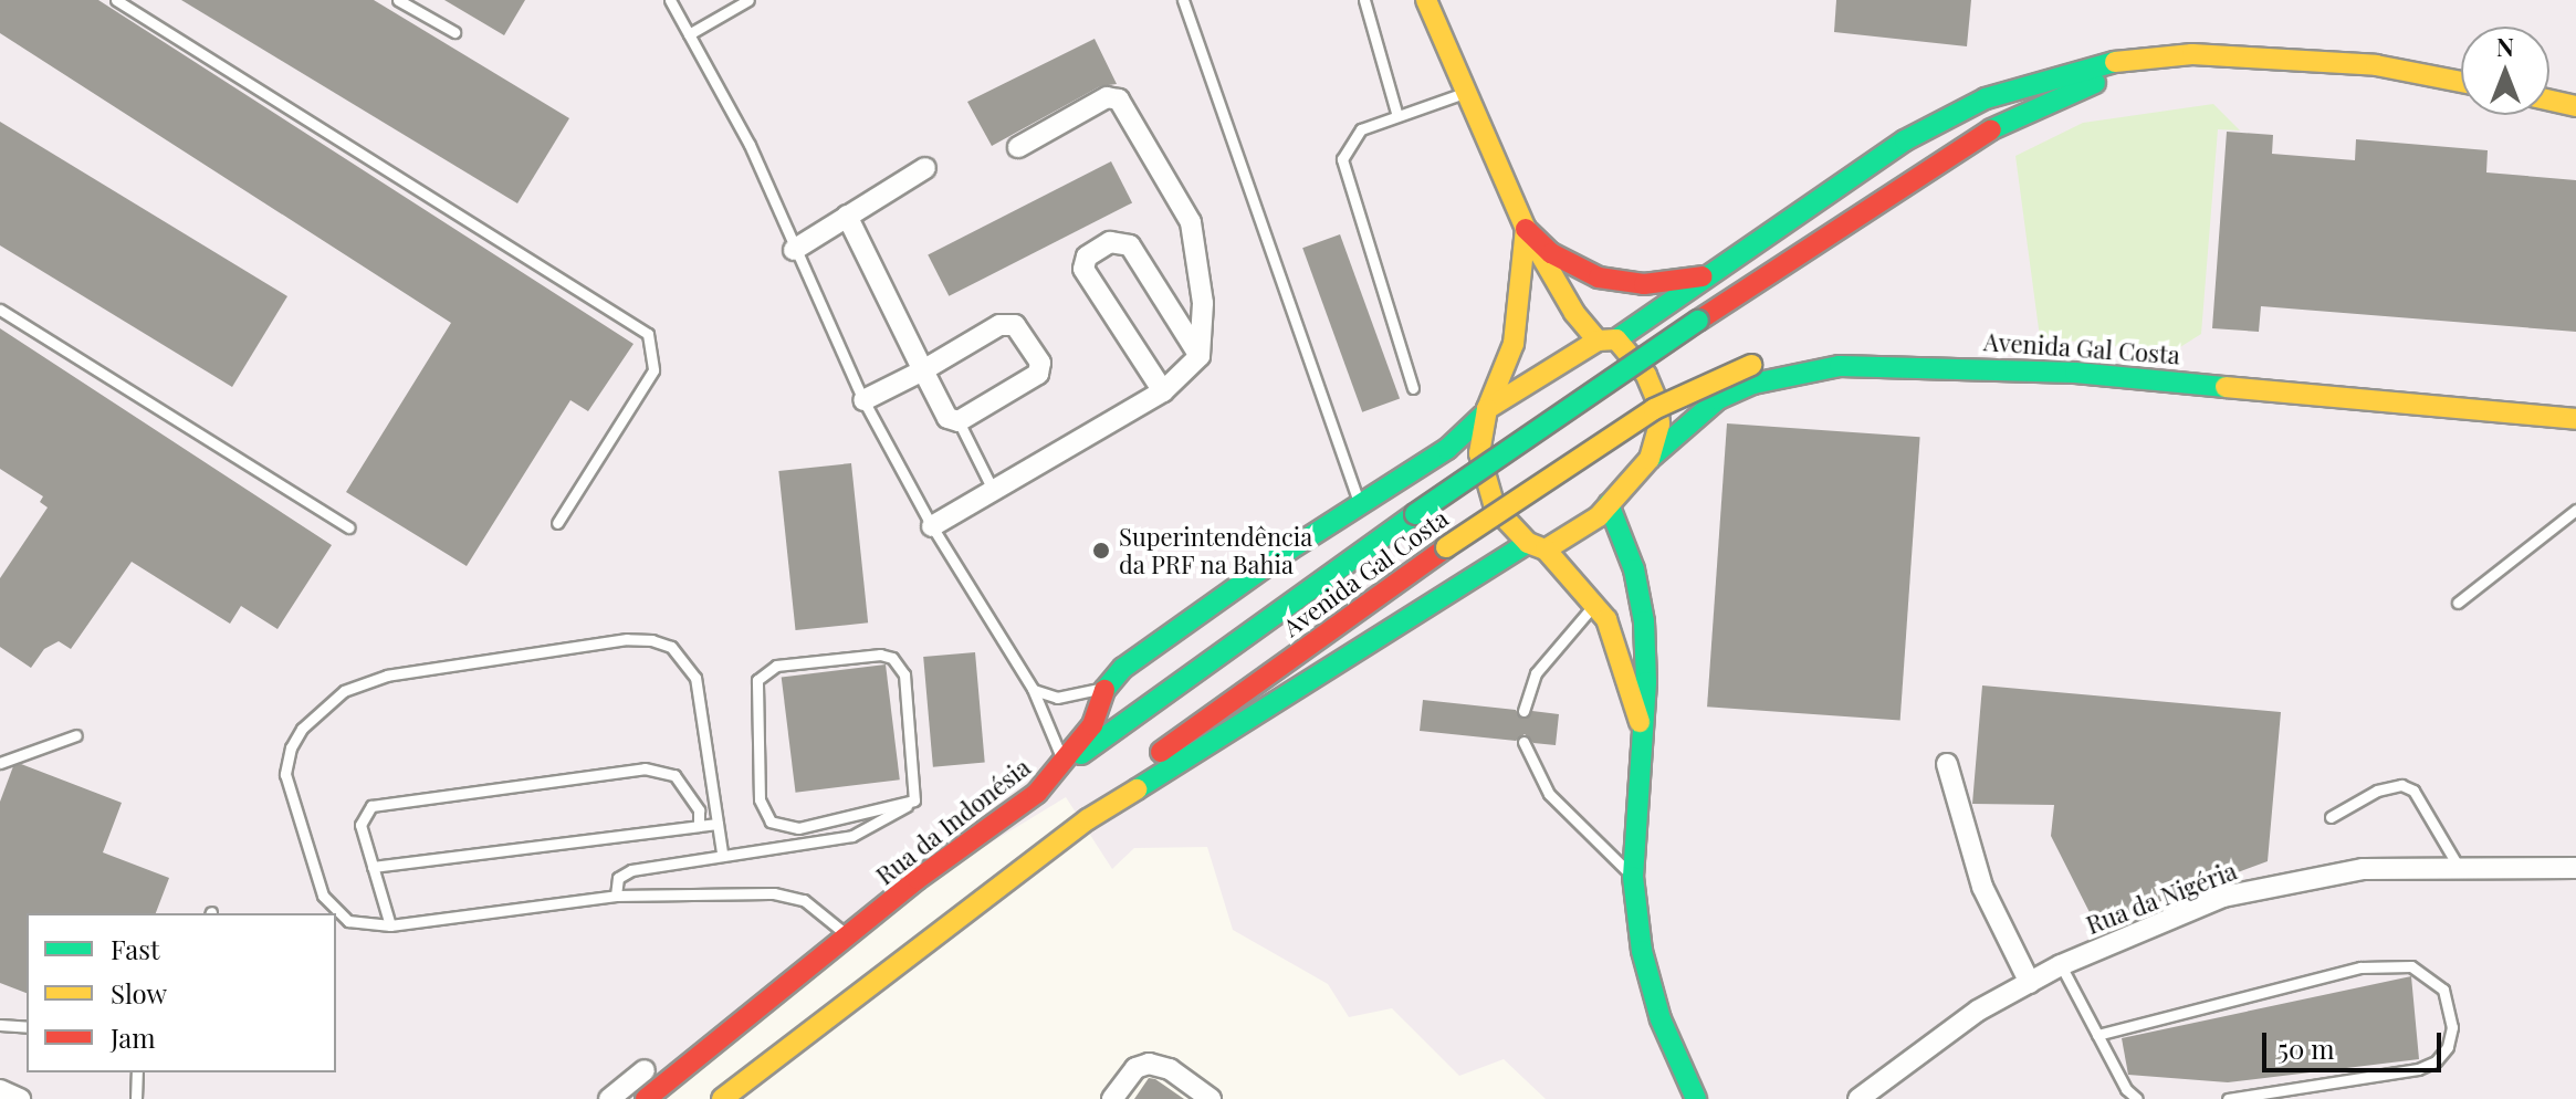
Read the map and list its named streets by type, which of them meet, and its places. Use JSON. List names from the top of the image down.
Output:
{
  "streets": {
    "main road": ["Avenida Gal Costa", "Rua da Indonésia"],
    "street": ["Rua da Nigéria"]
  },
  "places": ["Superintendência da PRF na Bahia"],
  "legend": ["Fast", "Slow", "Jam"],
  "scale_bar": "50 m",
  "north": "top"
}
